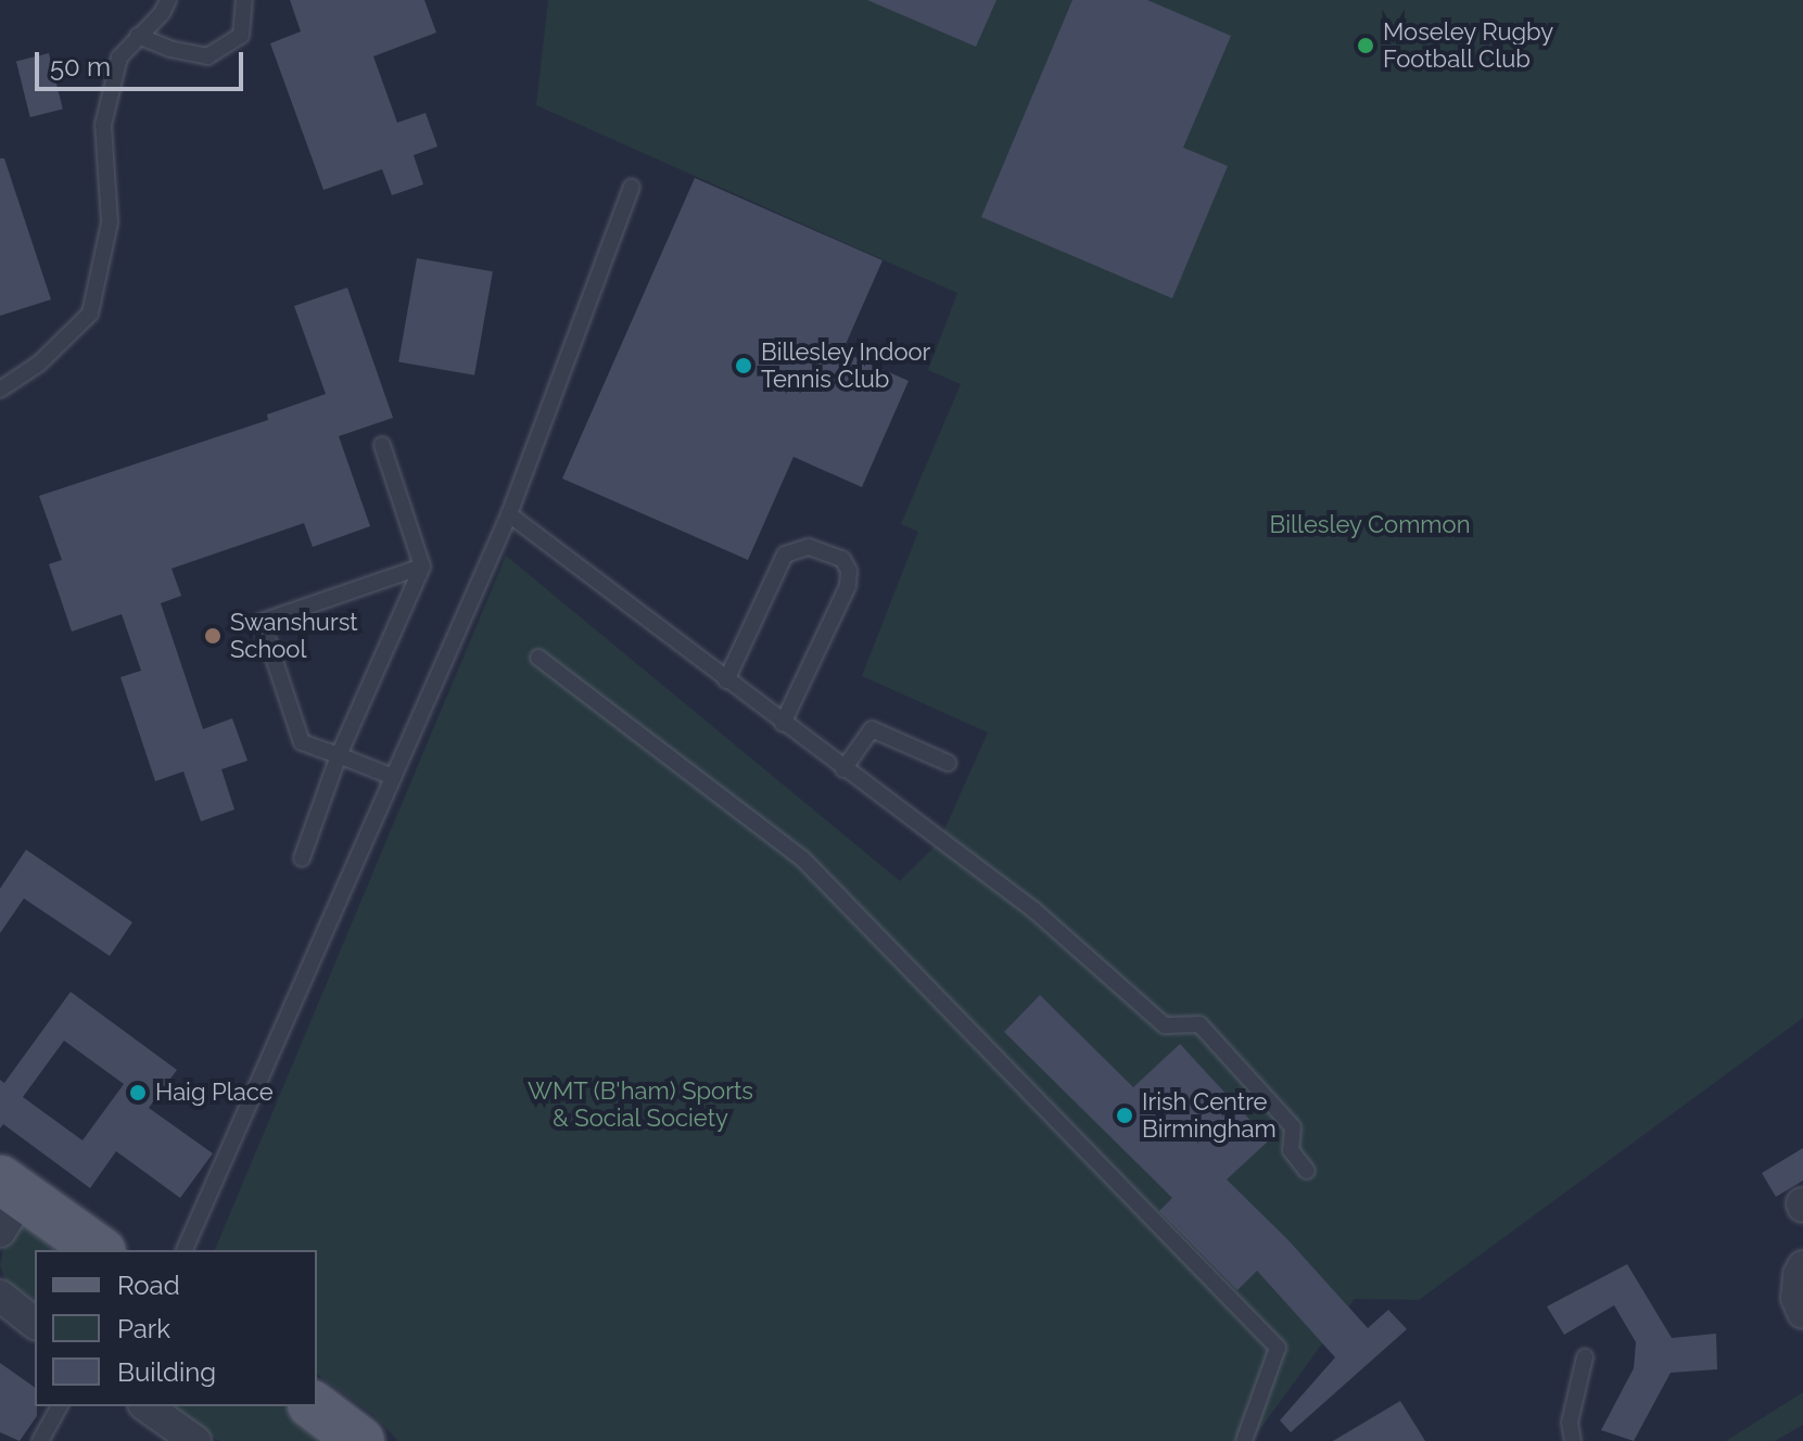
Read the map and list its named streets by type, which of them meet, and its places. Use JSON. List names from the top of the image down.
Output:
{
  "parks": ["Billesley Common", "WMT (B'ham) Sports & Social Society"],
  "places": [
    "Moseley Rugby Football Club",
    "Billesley Indoor Tennis Club",
    "Swanshurst School",
    "Haig Place",
    "Irish Centre Birmingham"
  ],
  "legend": ["Road", "Park", "Building"],
  "scale_bar": "50 m"
}
